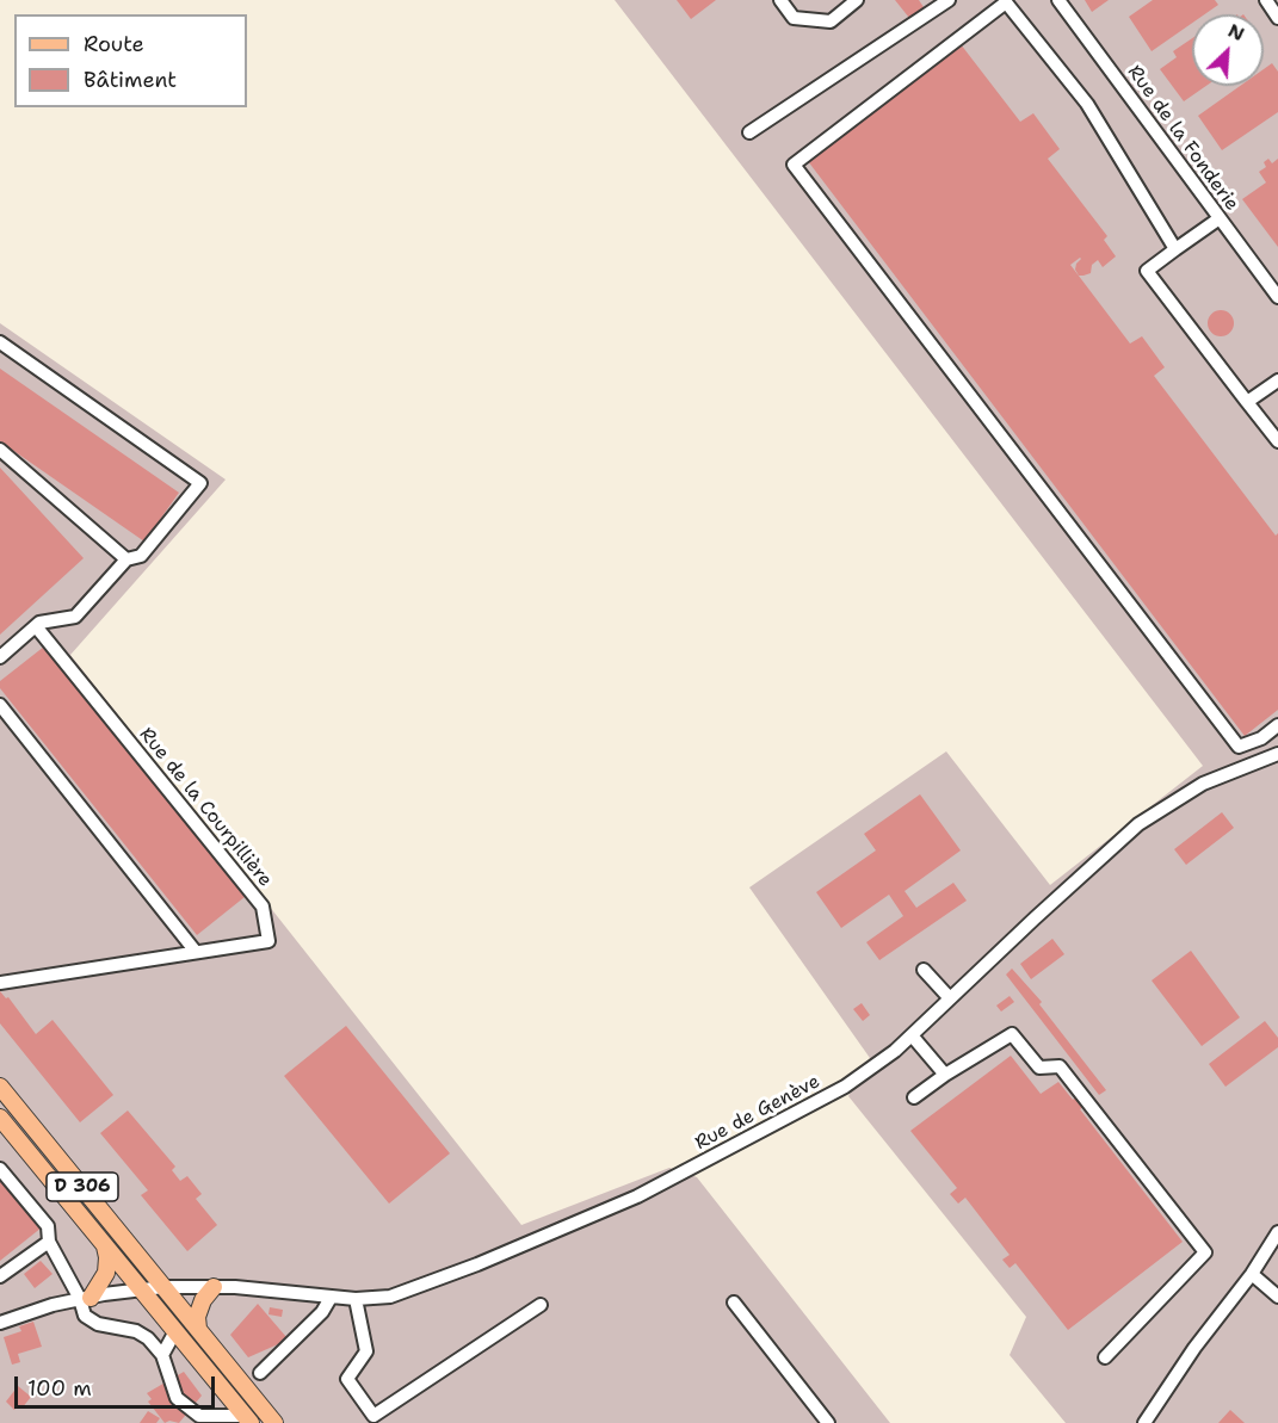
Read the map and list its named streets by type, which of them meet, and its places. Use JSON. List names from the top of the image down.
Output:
{
  "streets": {
    "main road": ["D 306"],
    "street": ["Rue de la Fonderie", "Rue de la Courpillière", "Rue de Genève"]
  },
  "crossings": [
    ["Rue de Genève", "D 306"]
  ],
  "legend": ["Route", "Bâtiment"],
  "scale_bar": "100 m",
  "north": "top right"
}
